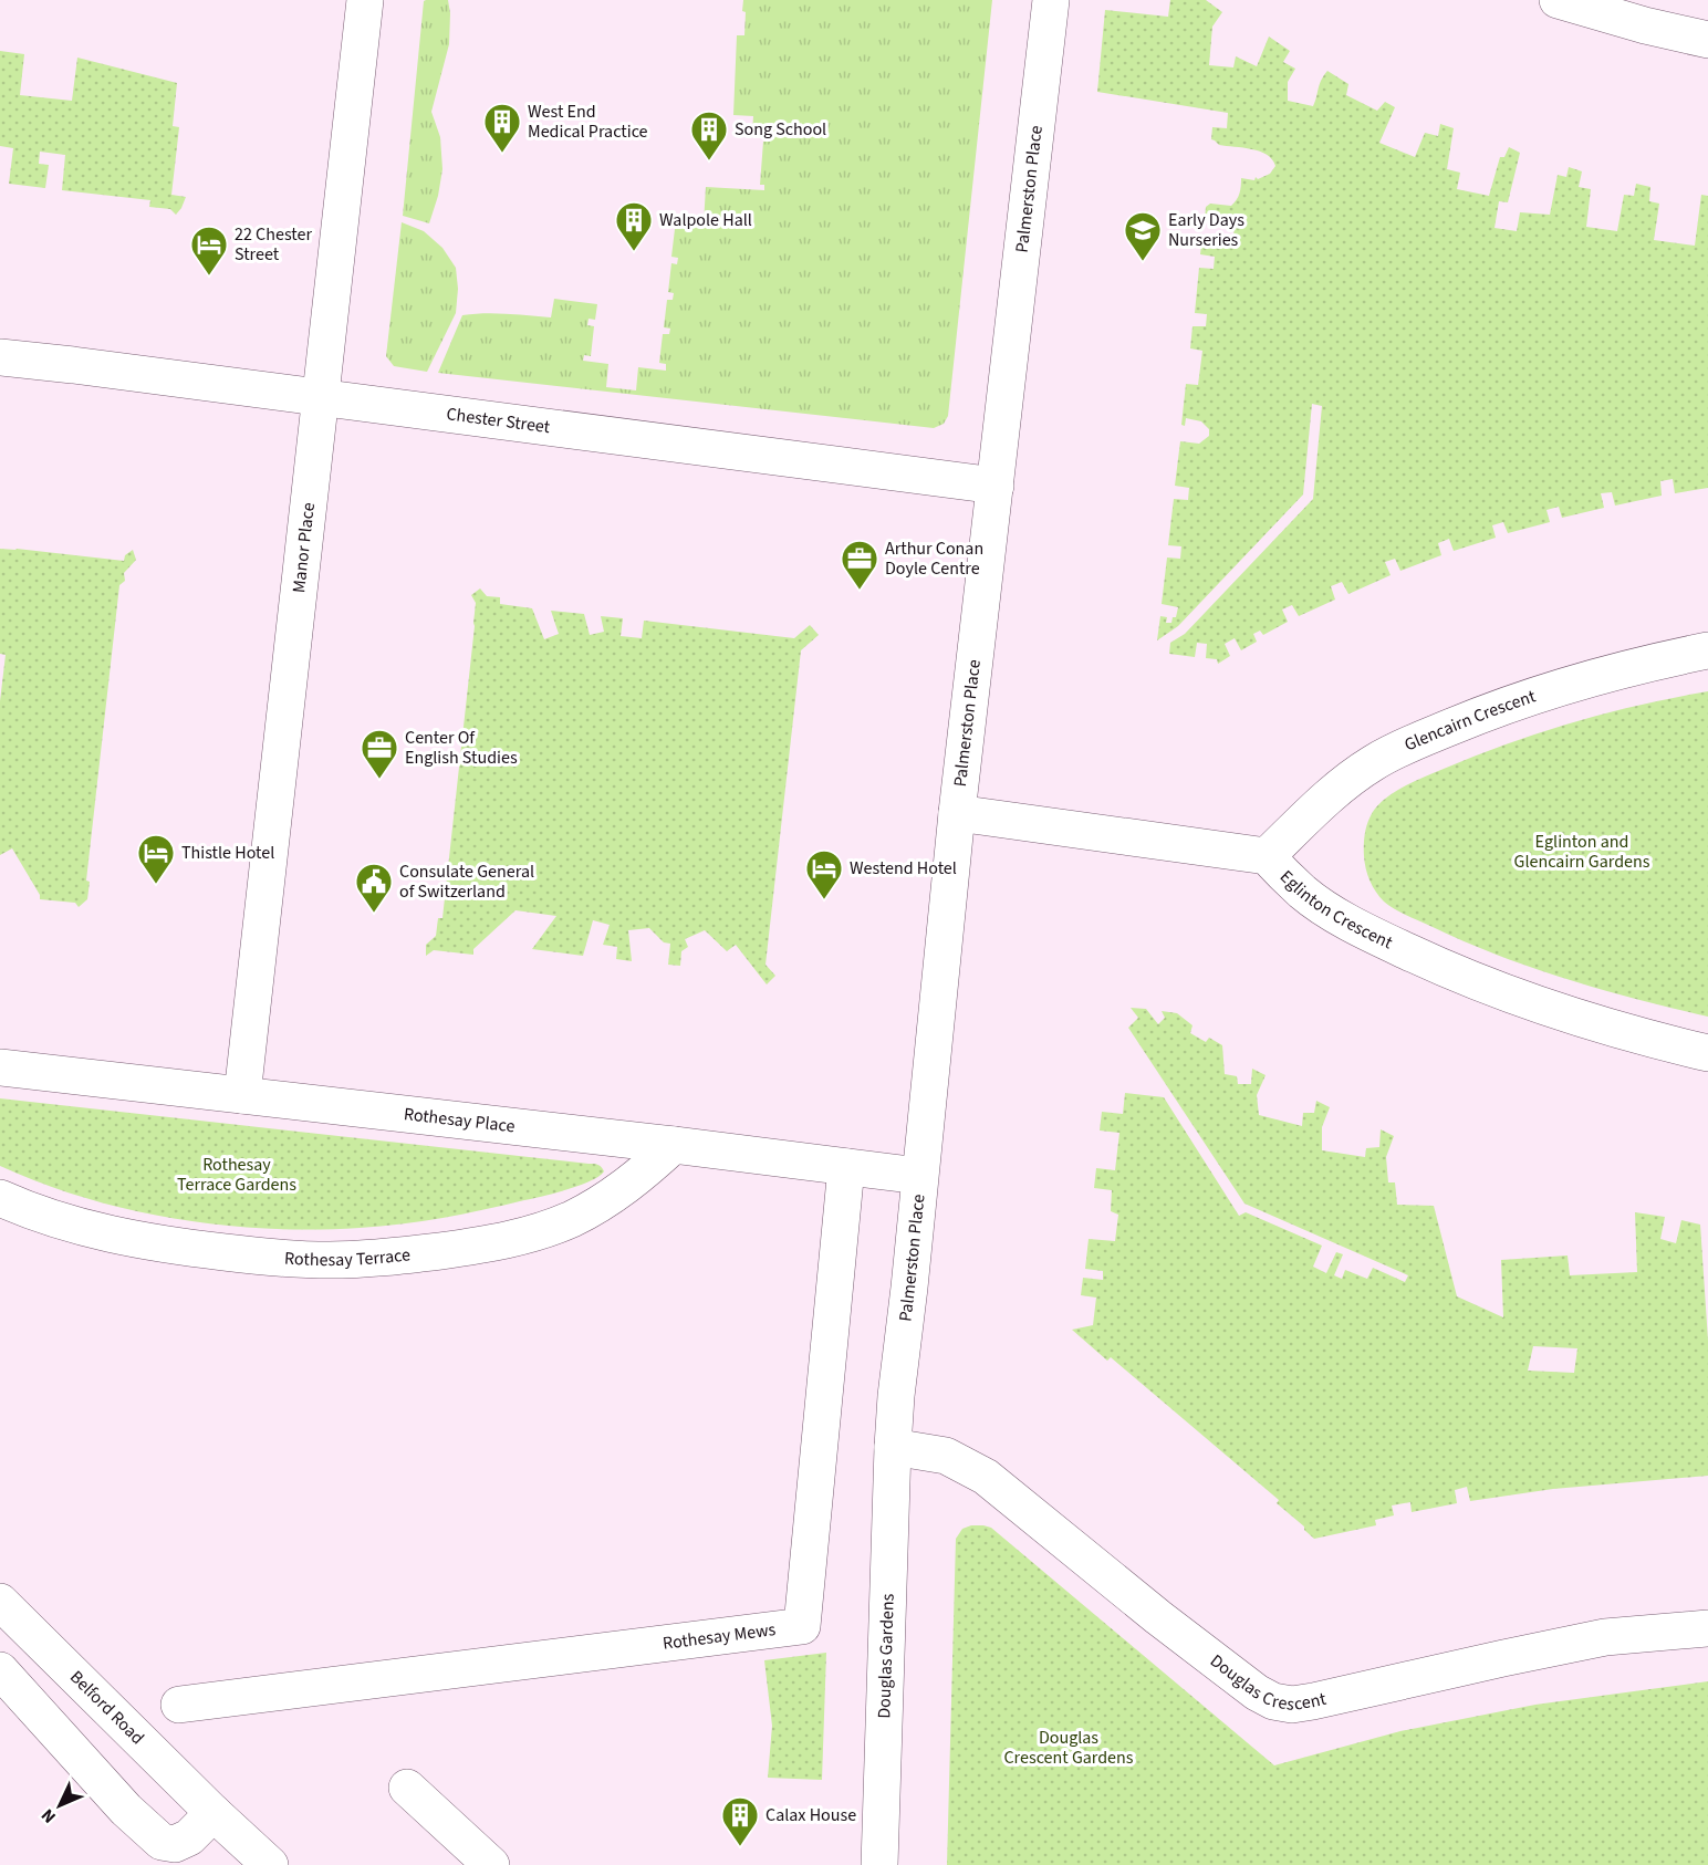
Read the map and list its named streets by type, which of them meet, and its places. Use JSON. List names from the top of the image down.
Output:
{
  "streets": {
    "street": [
      "Palmerston Place",
      "Chester Street",
      "Manor Place",
      "Glencairn Crescent",
      "Eglinton Crescent",
      "Rothesay Place",
      "Rothesay Terrace",
      "Rothesay Mews",
      "Douglas Gardens",
      "Douglas Crescent",
      "Belford Road"
    ]
  },
  "crossings": [
    ["Palmerston Place", "Chester Street"],
    ["Palmerston Place", "Eglinton Crescent"],
    ["Palmerston Place", "Rothesay Place"],
    ["Palmerston Place", "Douglas Gardens"],
    ["Palmerston Place", "Douglas Crescent"],
    ["Chester Street", "Manor Place"],
    ["Manor Place", "Rothesay Place"],
    ["Glencairn Crescent", "Eglinton Crescent"],
    ["Rothesay Place", "Rothesay Terrace"],
    ["Rothesay Place", "Rothesay Mews"],
    ["Douglas Gardens", "Douglas Crescent"]
  ],
  "parks": ["Eglinton and Glencairn Gardens", "Rothesay Terrace Gardens", "Douglas Crescent Gardens"],
  "places": {
    "building": [
      "West End Medical Practice",
      "Song School",
      "Walpole Hall",
      "Calax House"
    ],
    "school or university": ["Early Days Nurseries"],
    "hotel": ["22 Chester Street", "Thistle Hotel", "Westend Hotel"],
    "office": ["Arthur Conan Doyle Centre", "Center Of English Studies"],
    "public building": ["Consulate General of Switzerland"]
  },
  "north": "bottom left"
}
